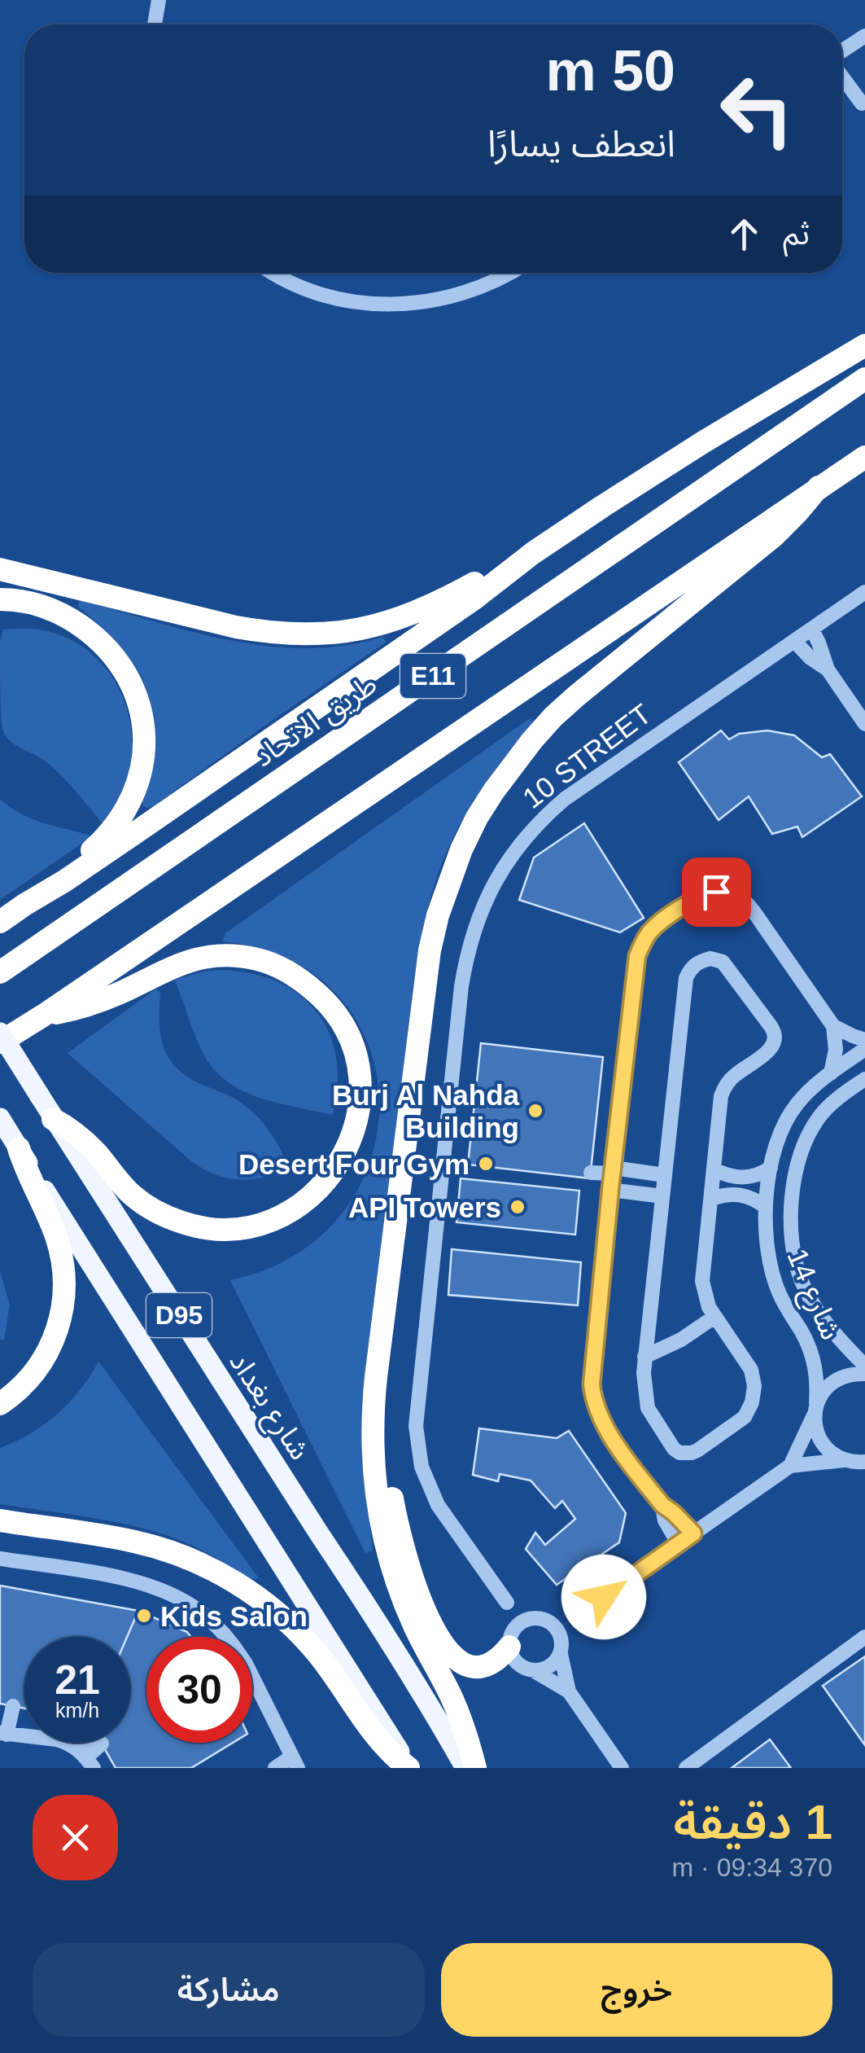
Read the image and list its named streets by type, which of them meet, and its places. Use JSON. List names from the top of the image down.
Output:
{
  "streets": {
    "highway": ["E11", "طريق الاتحاد"],
    "main road": ["D95", "شارع بغداد"],
    "street": ["10 STREET", "شارع 14"]
  },
  "places": [
    "Burj Al Nahda Building",
    "Desert Four Gym",
    "API Towers",
    "Kids Salon"
  ],
  "page": {
    "turn": ["50 m", "انعطف يسارًا"],
    "then": "ثم",
    "speed": "21 km/h",
    "limit": "30",
    "heading": ["1 دقيقة", "370 m · 09:34"],
    "buttons": ["خروج", "مشاركة"]
  }
}
